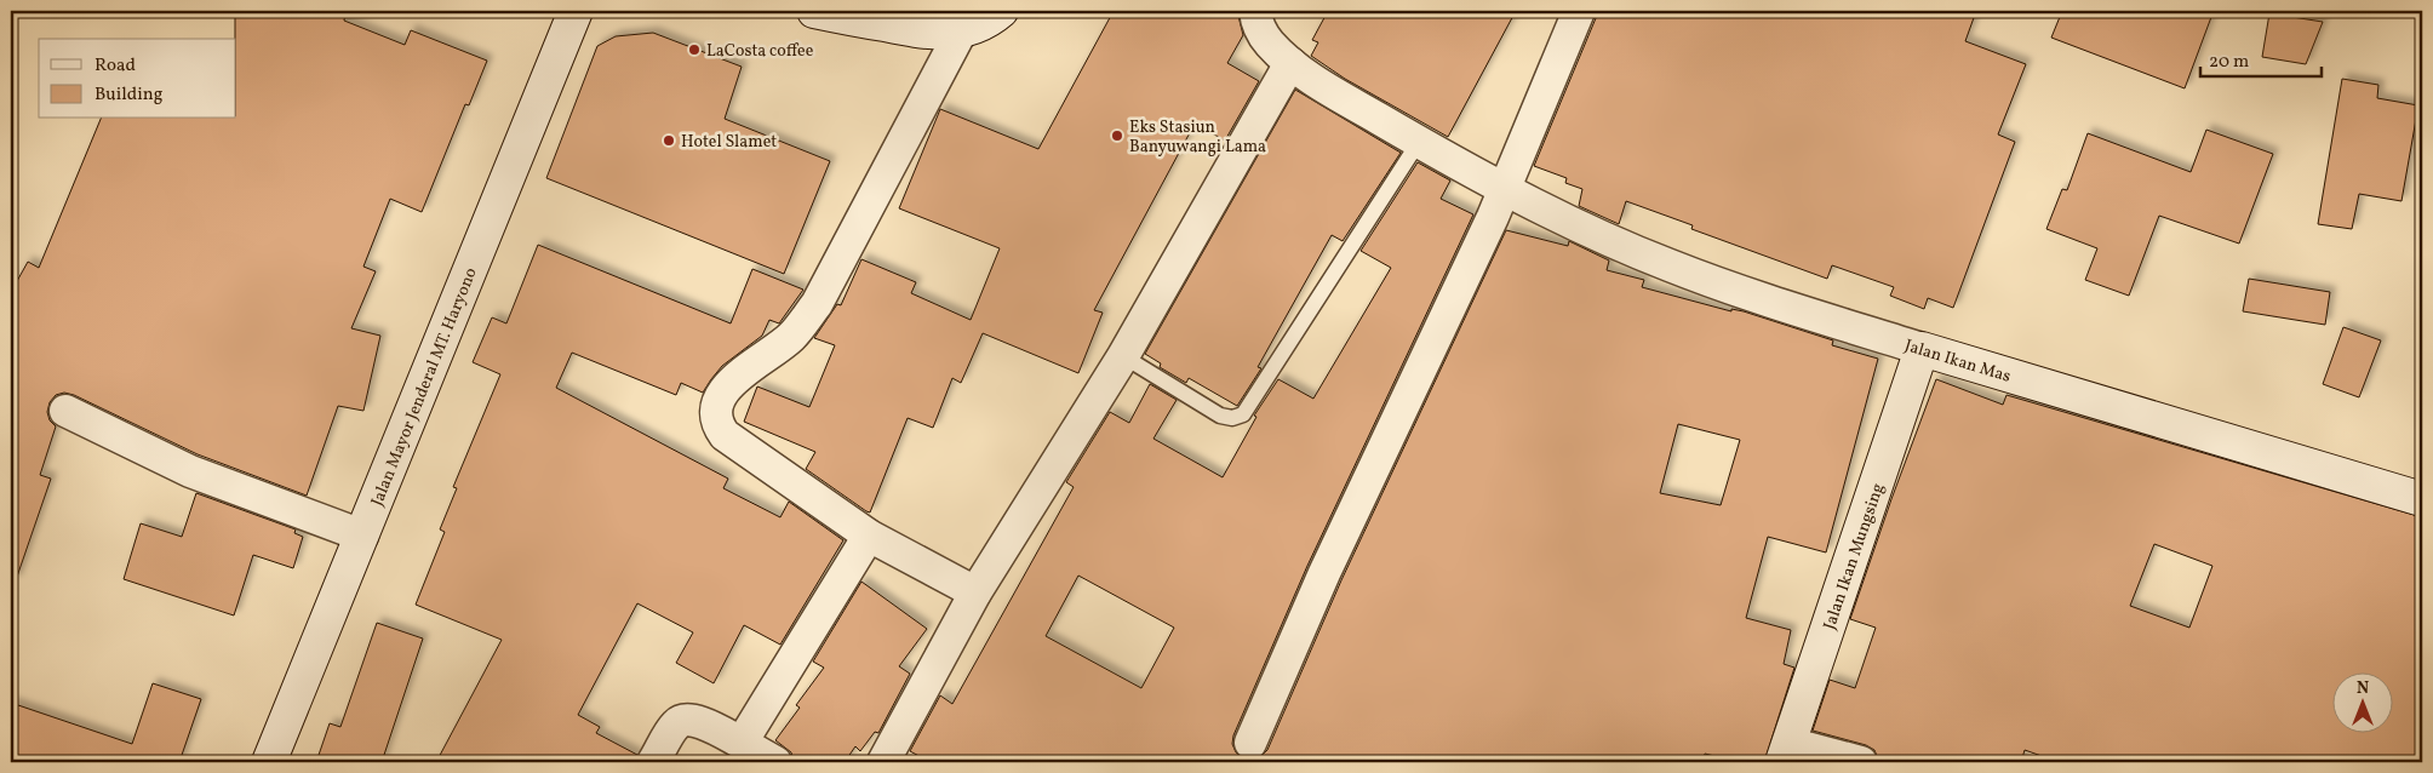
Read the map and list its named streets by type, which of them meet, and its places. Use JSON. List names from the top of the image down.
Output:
{
  "streets": {
    "main road": ["Jalan Ikan Mas", "Jalan Mayor Jenderal MT. Haryono", "Jalan Ikan Mungsing"]
  },
  "crossings": [
    ["Jalan Ikan Mas", "Jalan Ikan Mungsing"]
  ],
  "places": ["LaCosta coffee", "Eks Stasiun Banyuwangi Lama", "Hotel Slamet"],
  "legend": ["Road", "Building"],
  "scale_bar": "20 m",
  "north": "top"
}
